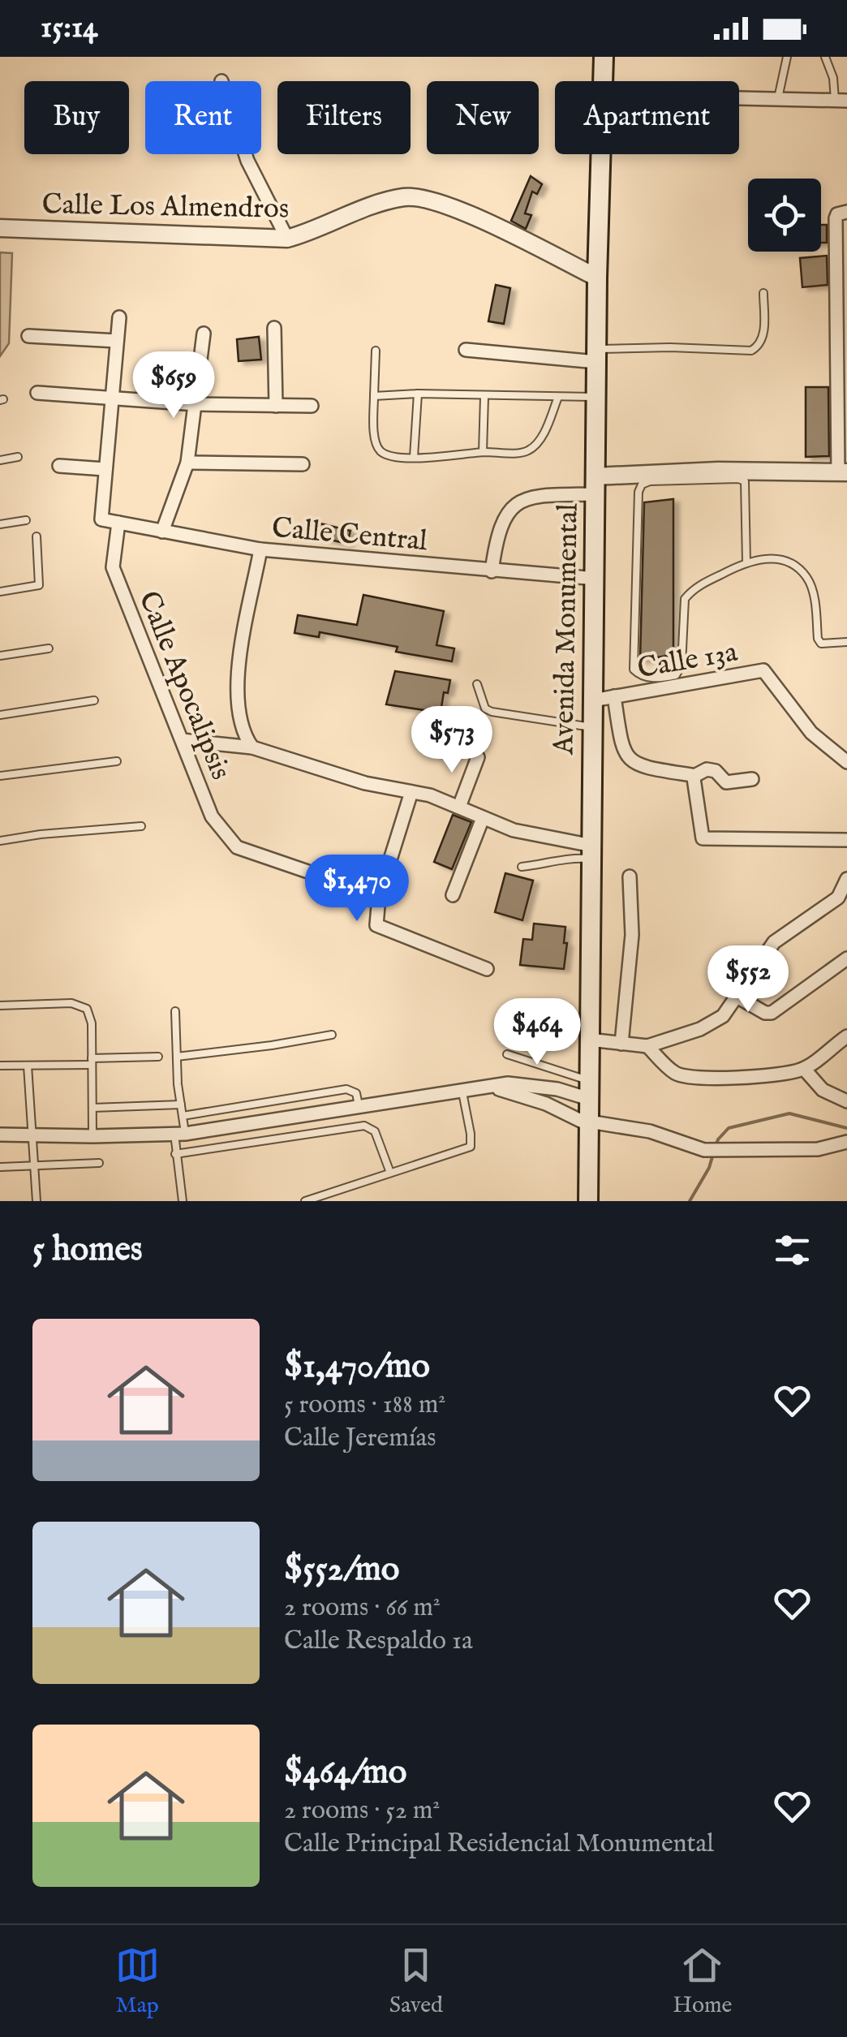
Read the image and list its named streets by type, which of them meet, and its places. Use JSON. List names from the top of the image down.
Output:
{
  "streets": {
    "main road": ["Avenida Monumental"],
    "street": [
      "Calle Los Almendros",
      "Calle Central",
      "Calle 13a",
      "Calle Apocalipsis"
    ]
  },
  "crossings": [
    ["Calle Los Almendros", "Avenida Monumental"],
    ["Calle Central", "Avenida Monumental"],
    ["Calle Central", "Calle Apocalipsis"],
    ["Avenida Monumental", "Calle 13a"]
  ],
  "page": {
    "status": "15:14",
    "chip": [
      "Buy",
      "Rent",
      "Filters",
      "New",
      "Apartment"
    ],
    "price": [
      "$659",
      "$573",
      "$1,470",
      "$552",
      "$464"
    ],
    "heading": "5 homes",
    "list": [
      {
        "name": "$1,470/mo",
        "note": "5 rooms · 188 m² · Calle Jeremías"
      },
      {
        "name": "$552/mo",
        "note": "2 rooms · 66 m² · Calle Respaldo 1a"
      },
      {
        "name": "$464/mo",
        "note": "2 rooms · 52 m² · Calle Principal Residencial Monumental"
      }
    ],
    "tabs": ["Map", "Saved", "Home"]
  }
}
